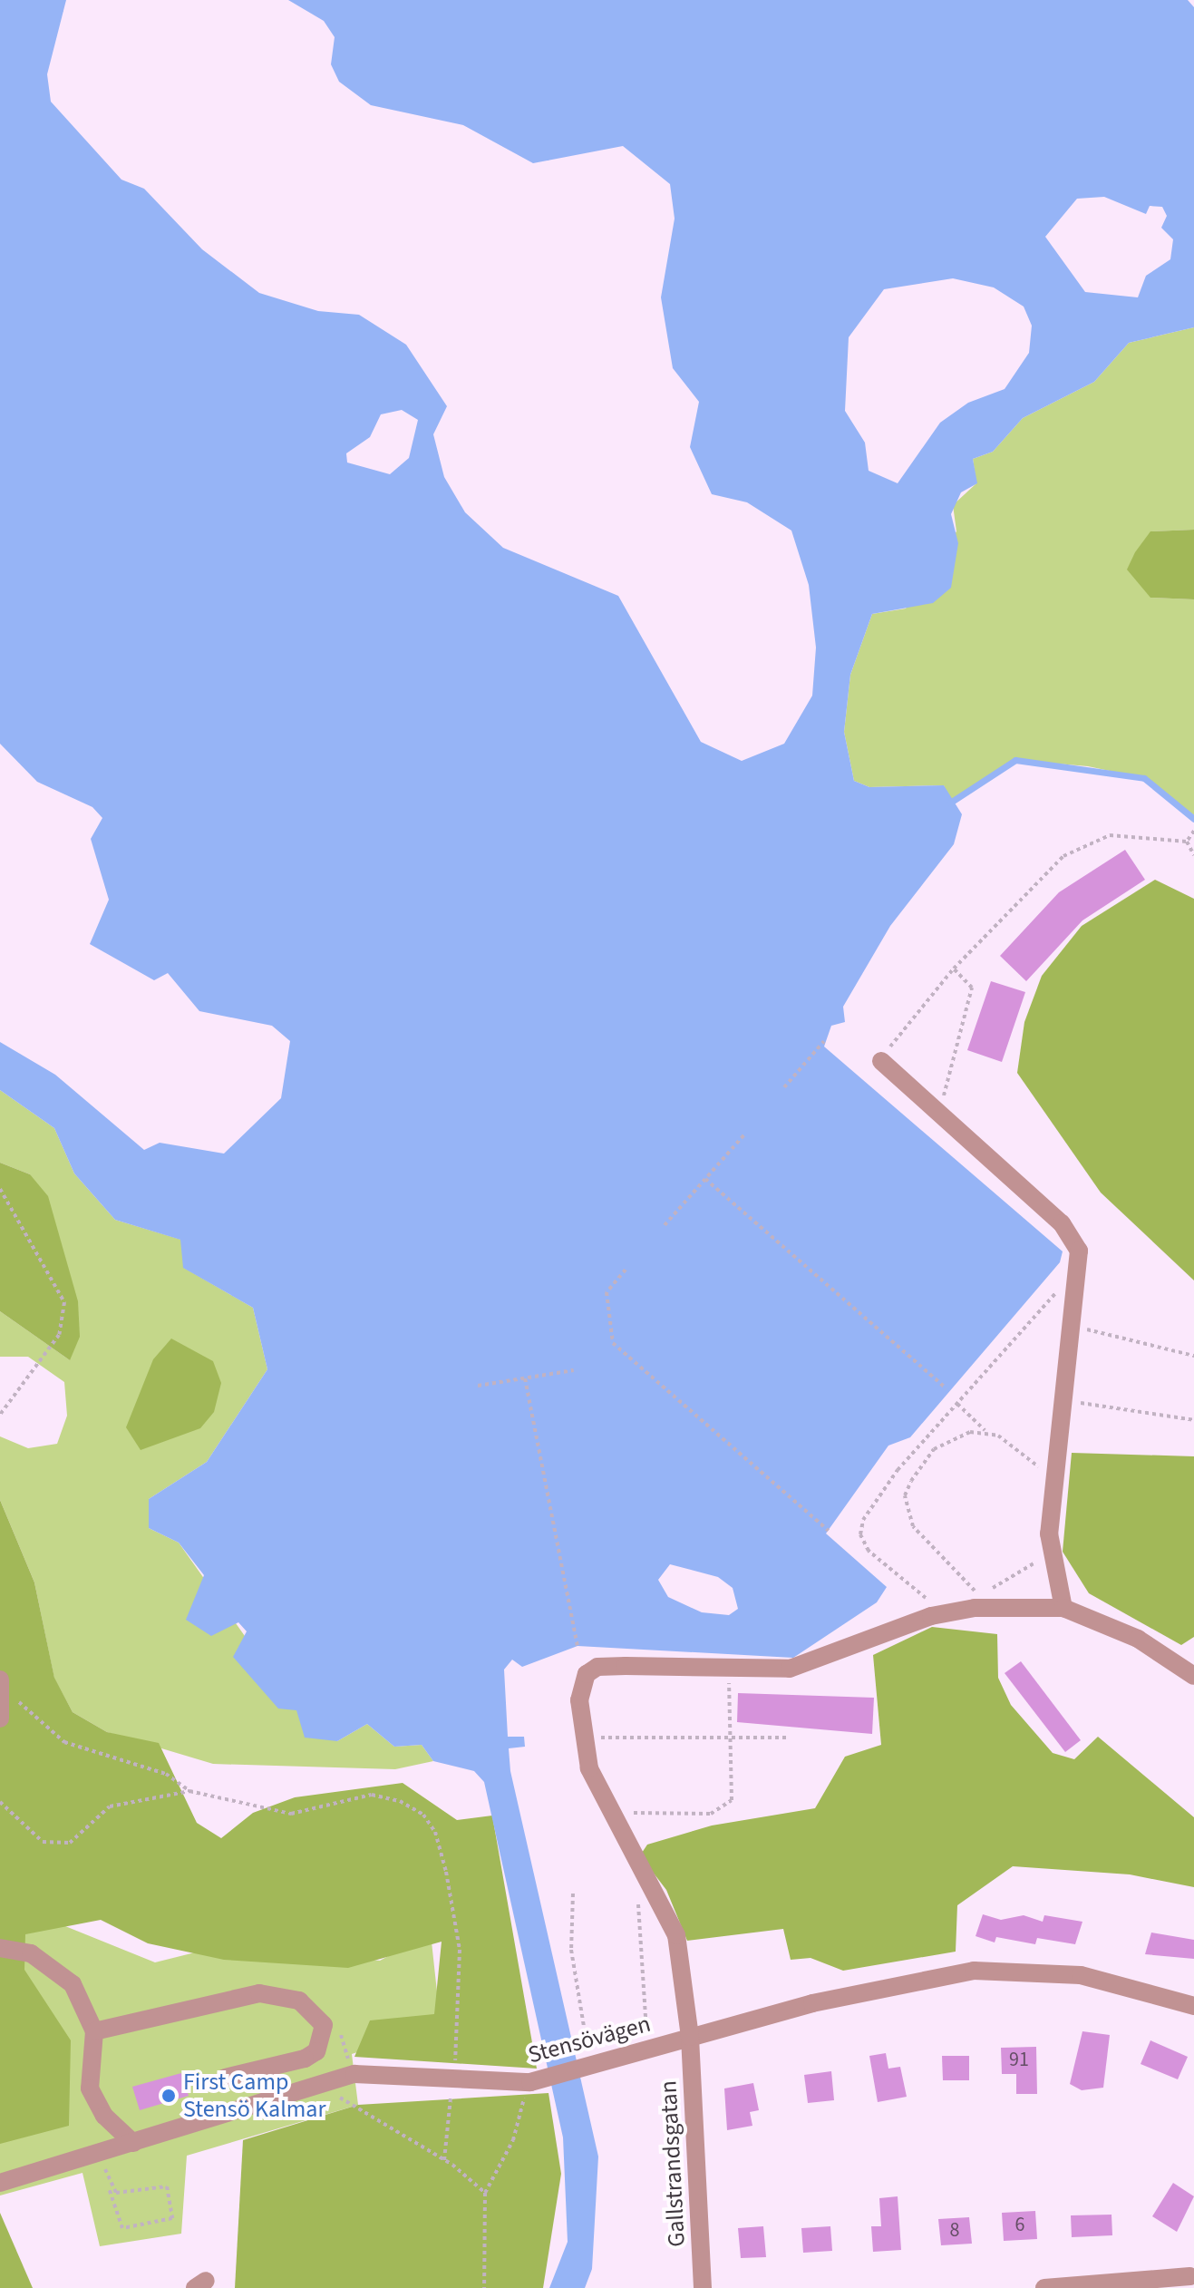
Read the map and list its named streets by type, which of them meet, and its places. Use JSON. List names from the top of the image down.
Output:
{
  "streets": {
    "street": ["Stensövägen", "Gallstrandsgatan"]
  },
  "crossings": [
    ["Stensövägen", "Gallstrandsgatan"]
  ],
  "places": ["First Camp Stensö Kalmar"],
  "house_numbers": ["91", "6", "8"]
}
